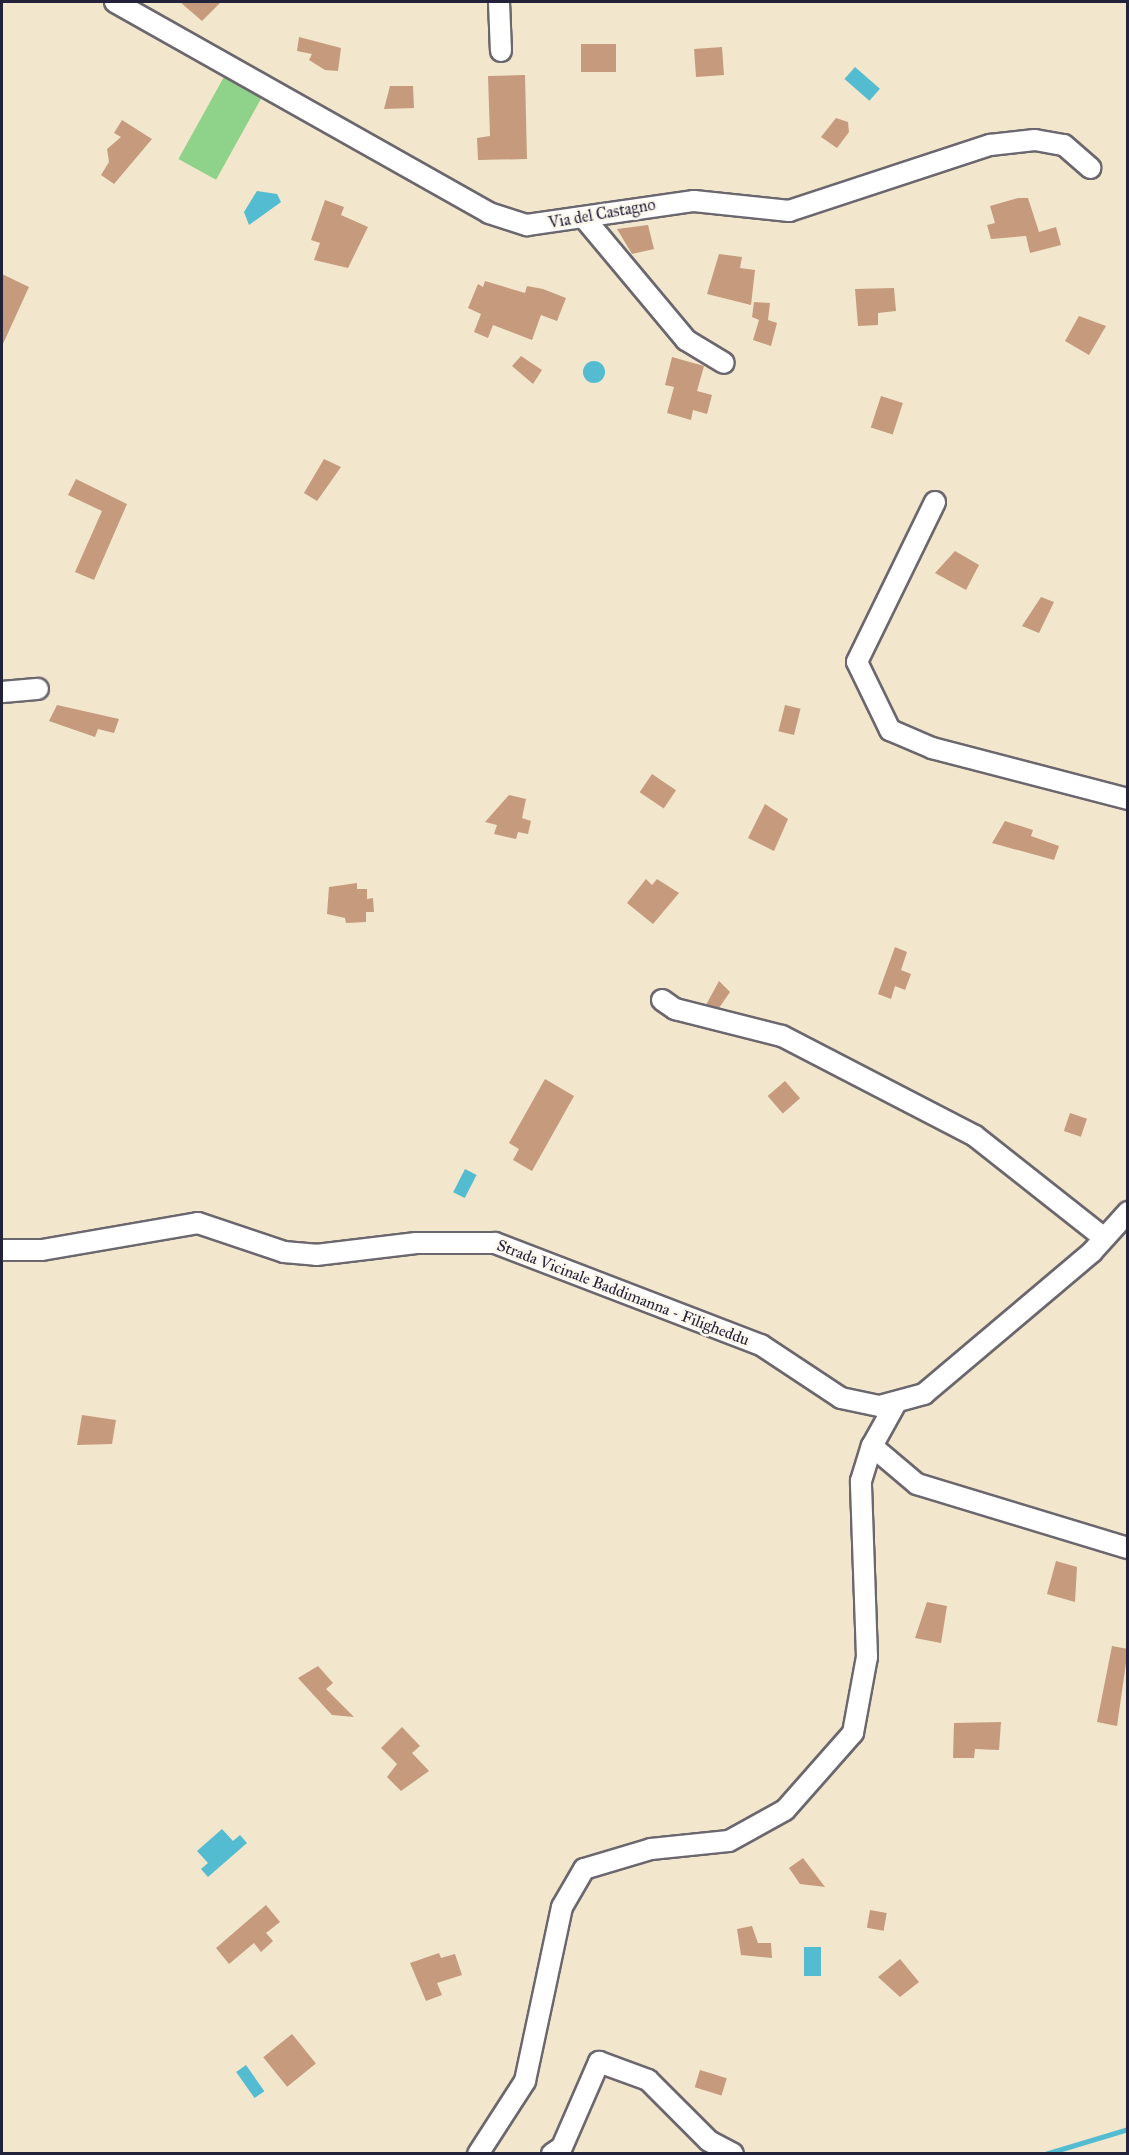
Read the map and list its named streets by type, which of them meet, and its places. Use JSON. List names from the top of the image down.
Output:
{
  "streets": {
    "street": ["Via del Castagno", "Strada Vicinale Baddimanna - Filigheddu"]
  }
}
